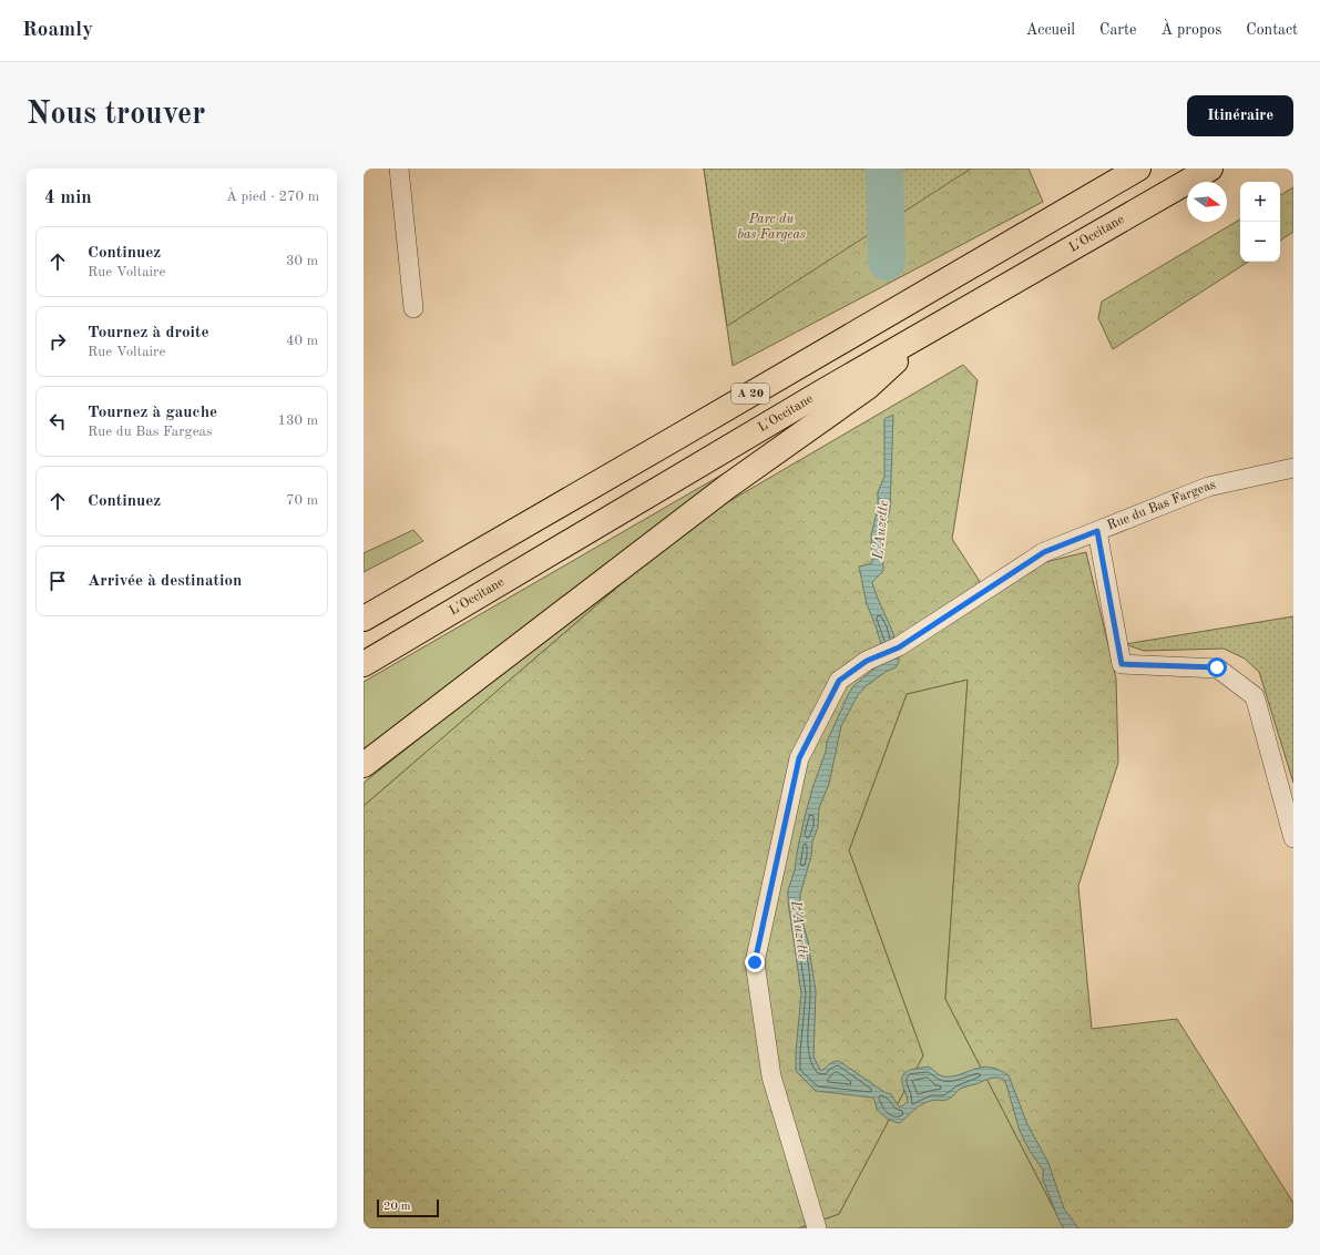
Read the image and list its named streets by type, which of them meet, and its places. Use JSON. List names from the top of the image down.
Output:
{
  "streets": {
    "highway": ["L'Occitane", "A 20"],
    "street": ["Rue du Bas Fargeas"]
  },
  "water": ["L'Auzette"],
  "parks": ["Parc du bas Fargeas"],
  "scale_bar": "20 m",
  "north": "right",
  "page": {
    "header": "Roamly",
    "nav": [
      "Accueil",
      "Carte",
      "À propos",
      "Contact"
    ],
    "buttons": "Itinéraire",
    "title": "Nous trouver",
    "heading": ["4 min", "À pied · 270 m"],
    "map_buttons": ["+", "−"],
    "list": [
      ["Continuez", "Rue Voltaire", "30 m"],
      ["Tournez à droite", "Rue Voltaire", "40 m"],
      ["Tournez à gauche", "Rue du Bas Fargeas", "130 m"],
      ["Continuez", "70 m"],
      "Arrivée à destination"
    ],
    "scale": "20 m"
  }
}
